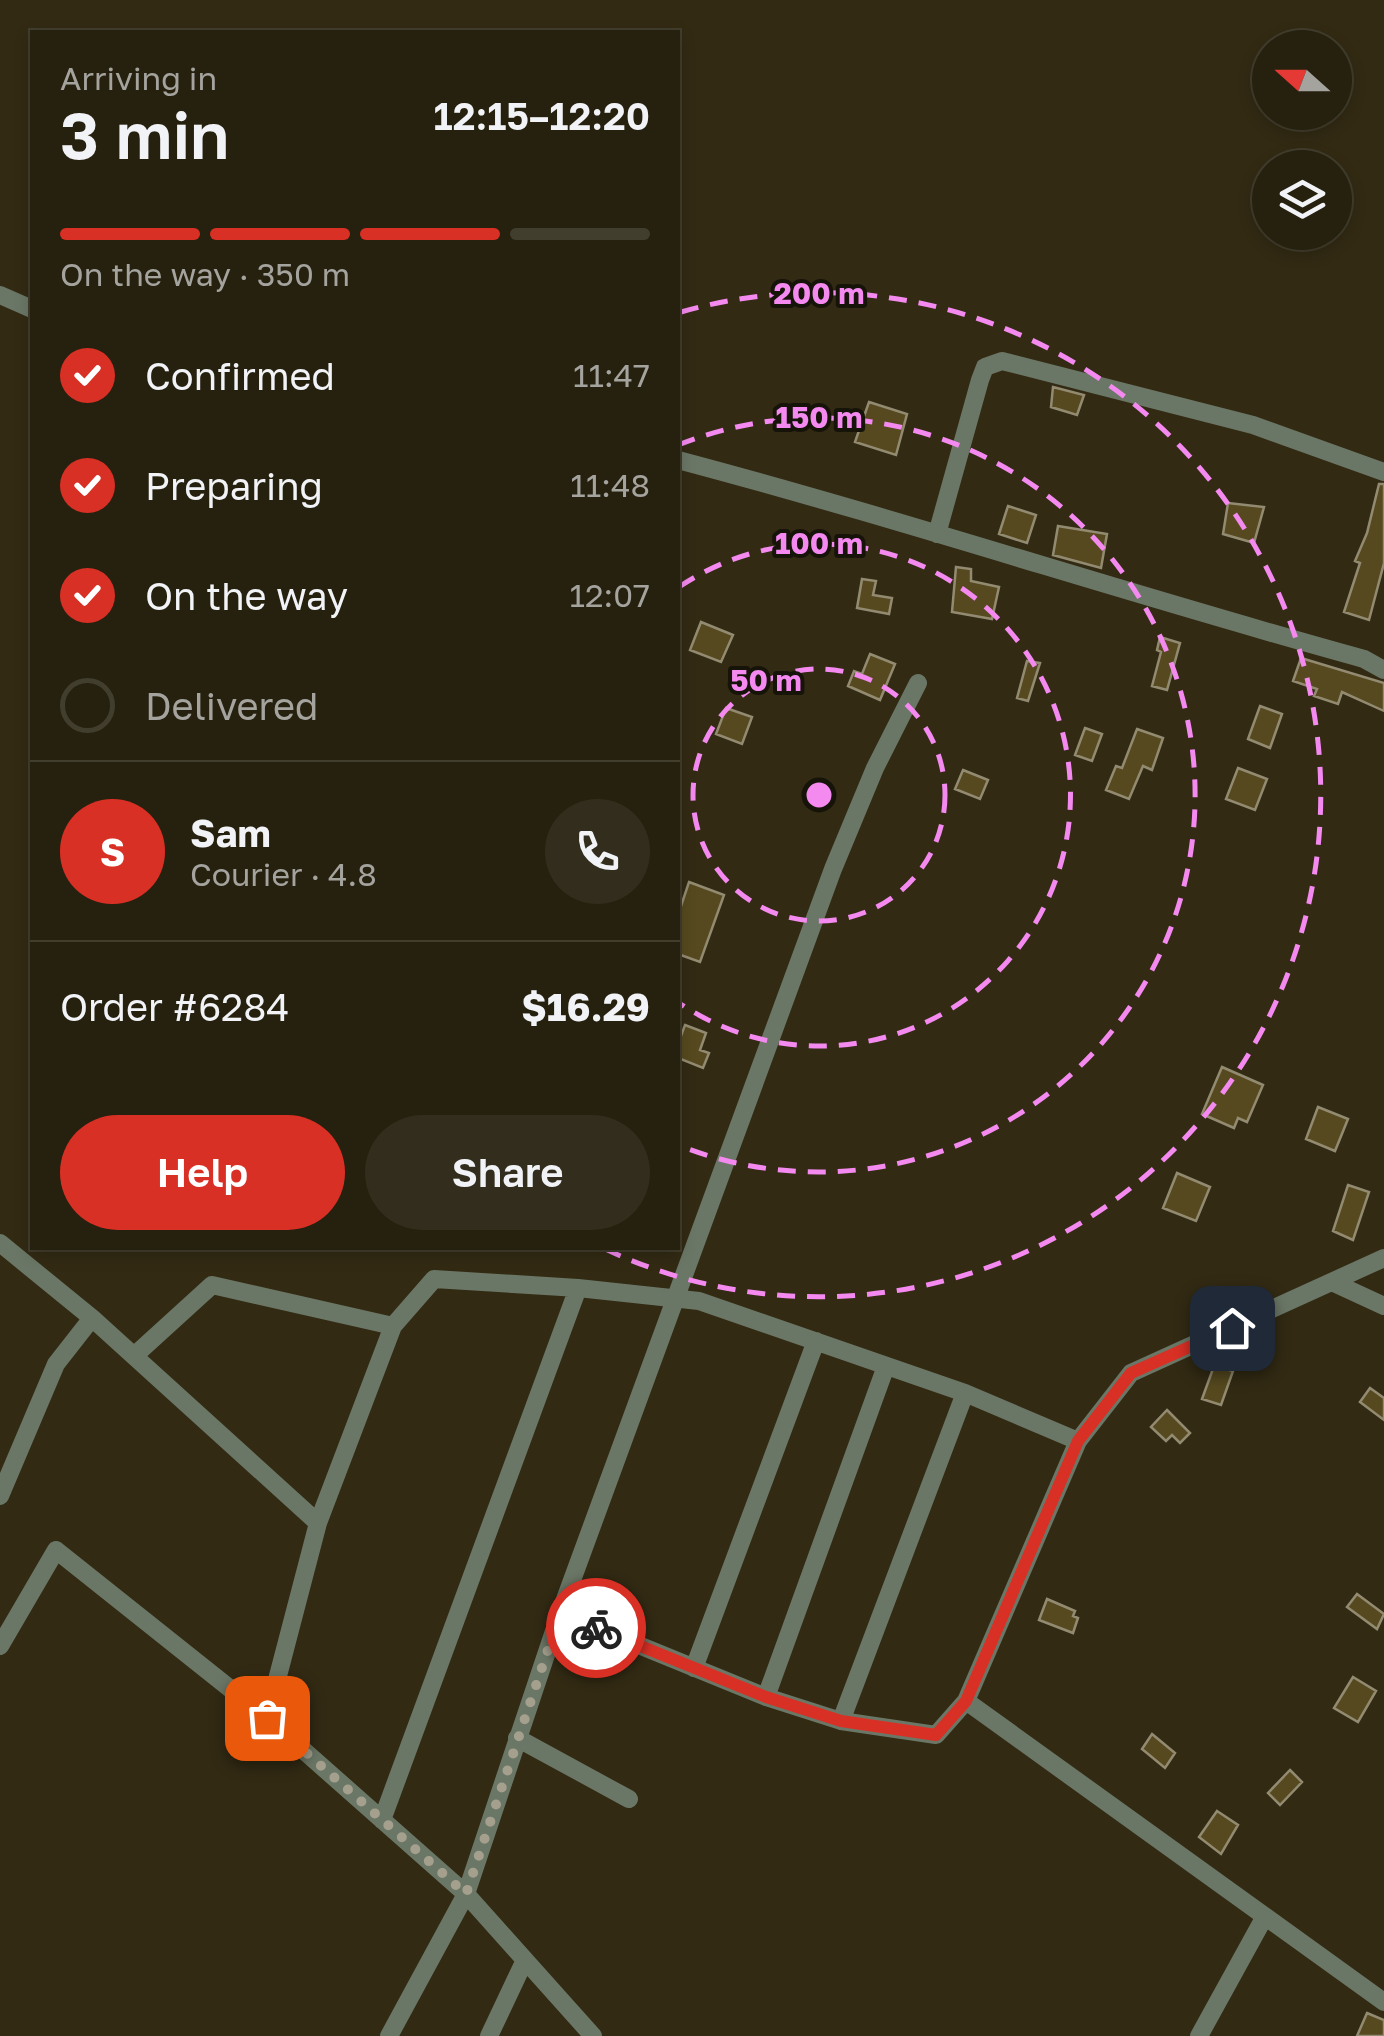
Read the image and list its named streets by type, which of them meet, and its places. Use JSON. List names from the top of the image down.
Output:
{
  "north": "left",
  "page": {
    "heading": ["3 min", "Arriving in", "12:15–12:20"],
    "panel": [
      "Sam",
      "Courier · 4.8",
      "Order #6284",
      "$16.29"
    ],
    "bar": "On the way · 350 m",
    "list": [
      ["Confirmed", "11:47"],
      ["Preparing", "11:48"],
      ["On the way", "12:07"],
      "Delivered"
    ],
    "round": "S",
    "buttons": ["Help", "Share"]
  },
  "rings": [
    "200 m",
    "150 m",
    "100 m",
    "50 m"
  ]
}
